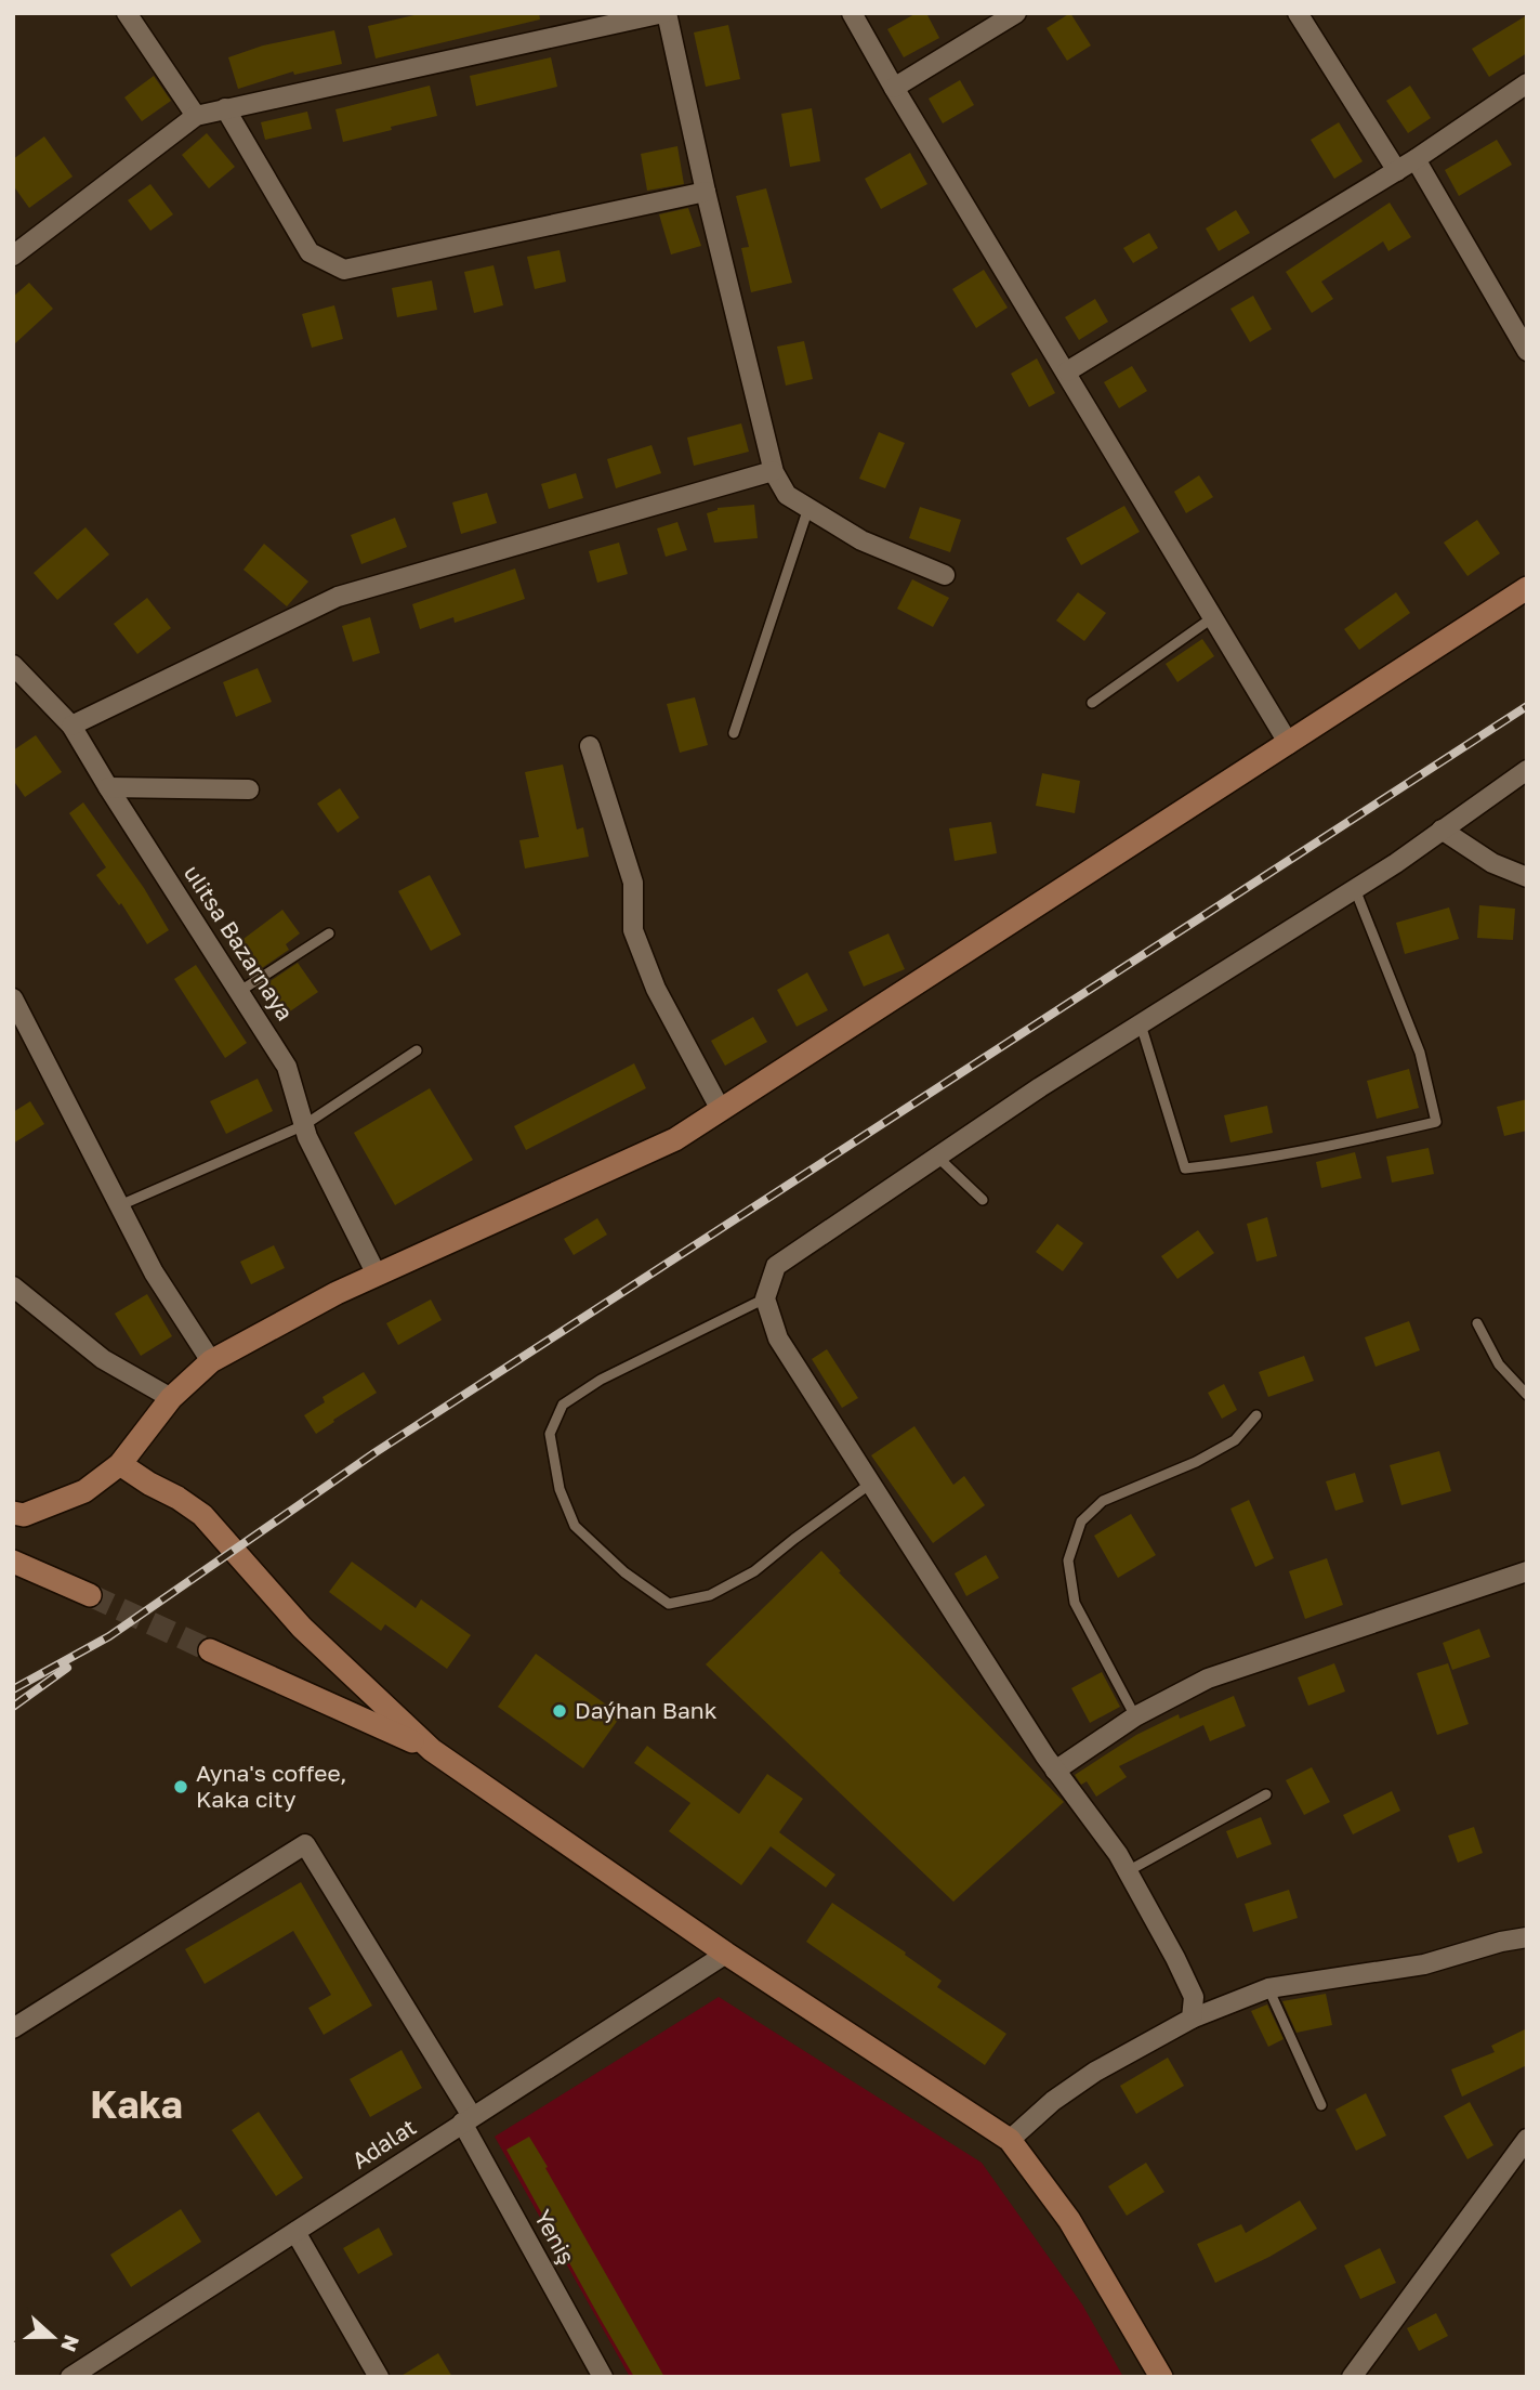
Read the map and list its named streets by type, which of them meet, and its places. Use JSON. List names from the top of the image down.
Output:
{
  "streets": {
    "street": ["ulitsa Bazarnaya", "Adalat", "Yeniş"]
  },
  "crossings": [
    ["Adalat", "Yeniş"]
  ],
  "districts": ["Kaka"],
  "places": ["Daýhan Bank", "Ayna's coffee, Kaka city"],
  "north": "right"
}
